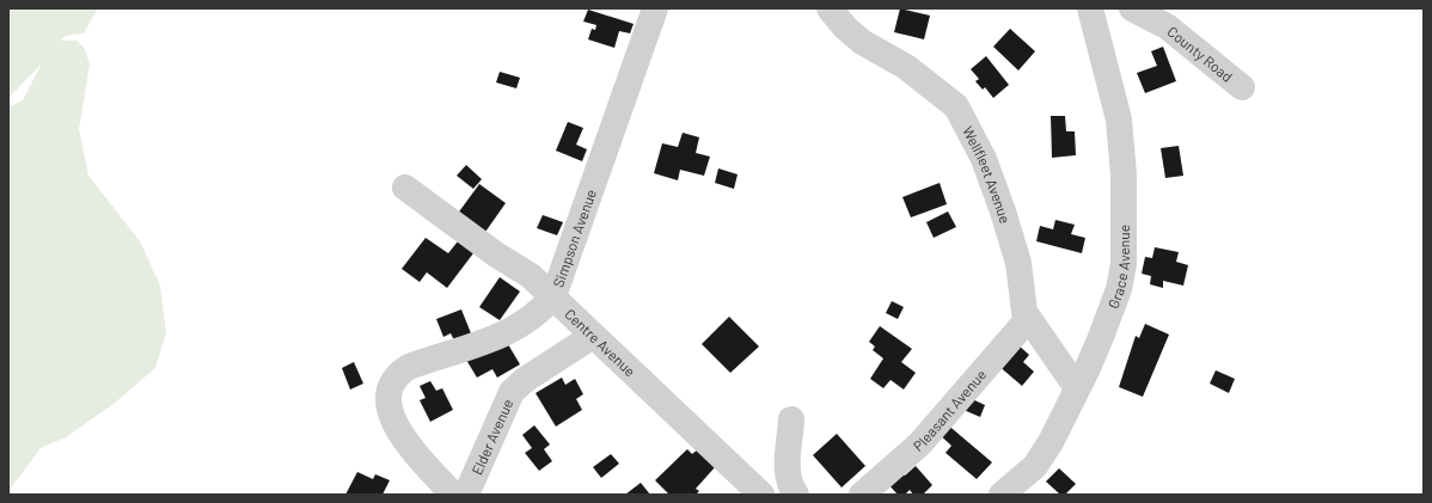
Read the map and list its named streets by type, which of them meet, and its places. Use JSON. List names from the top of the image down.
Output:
{
  "streets": {
    "street": [
      "County Road",
      "Wellfleet Avenue",
      "Simpson Avenue",
      "Grace Avenue",
      "Centre Avenue",
      "Pleasant Avenue",
      "Elder Avenue"
    ]
  },
  "crossings": [
    ["Wellfleet Avenue", "Grace Avenue"],
    ["Wellfleet Avenue", "Pleasant Avenue"],
    ["Simpson Avenue", "Centre Avenue"],
    ["Centre Avenue", "Elder Avenue"]
  ]
}
